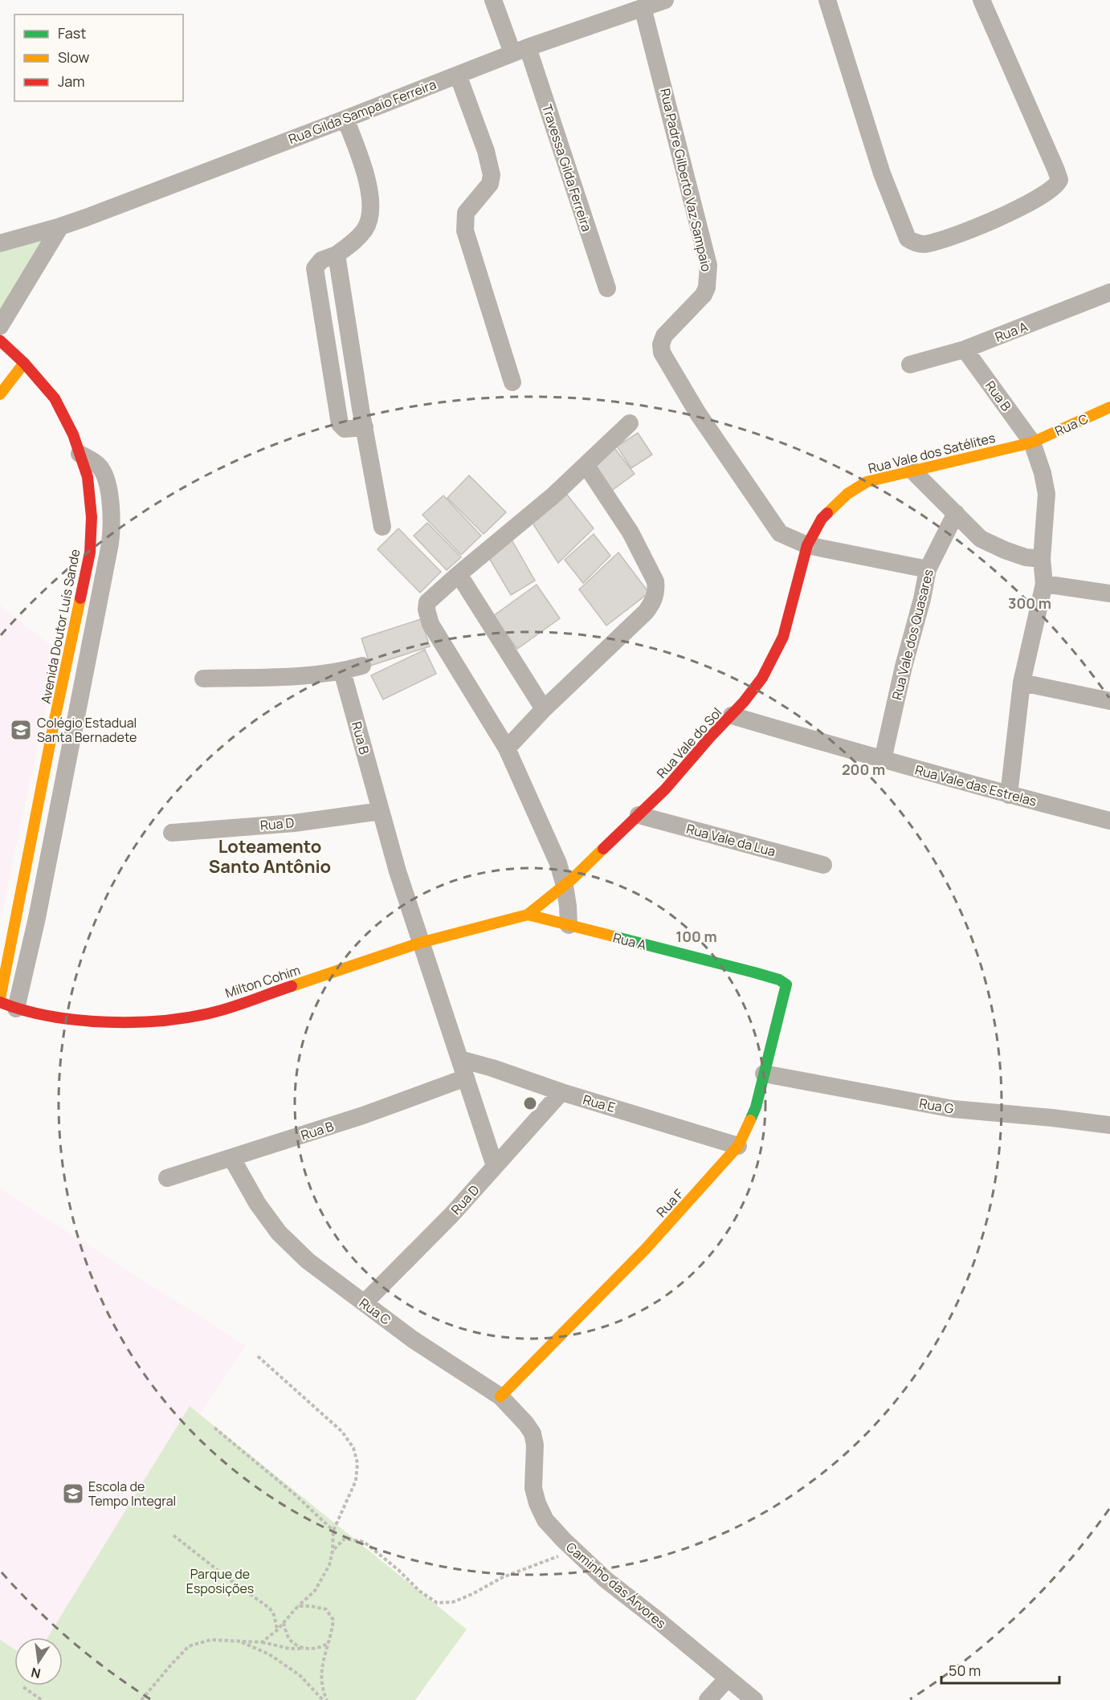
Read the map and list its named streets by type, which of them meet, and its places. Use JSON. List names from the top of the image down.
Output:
{
  "streets": {
    "street": [
      "Rua Gilda Sampaio Ferreira",
      "Travessa Gilda Ferreira",
      "Rua Padre Gilberto Vaz Sampaio",
      "Rua A",
      "Rua B",
      "Rua C",
      "Rua Vale dos Satélites",
      "Rua Vale dos Quasares",
      "Rua Vale do Sol",
      "Rua Vale das Estrelas",
      "Rua D",
      "Rua Vale da Lua",
      "Milton Cohim",
      "Rua E",
      "Rua G",
      "Rua F",
      "Caminho das Árvores"
    ]
  },
  "crossings": [
    ["Rua Gilda Sampaio Ferreira", "Travessa Gilda Ferreira"],
    ["Rua Gilda Sampaio Ferreira", "Rua Padre Gilberto Vaz Sampaio"],
    ["Rua Padre Gilberto Vaz Sampaio", "Rua Vale dos Satélites"],
    ["Rua Padre Gilberto Vaz Sampaio", "Rua Vale dos Quasares"],
    ["Rua Padre Gilberto Vaz Sampaio", "Rua Vale do Sol"],
    ["Rua A", "Rua B"],
    ["Rua A", "Rua Vale do Sol"],
    ["Rua A", "Milton Cohim"],
    ["Rua A", "Rua F"],
    ["Rua B", "Rua C"],
    ["Rua B", "Rua Vale dos Satélites"],
    ["Rua B", "Rua Vale das Estrelas"],
    ["Rua B", "Rua D"],
    ["Rua B", "Milton Cohim"],
    ["Rua B", "Rua E"],
    ["Rua C", "Rua Vale dos Satélites"],
    ["Rua C", "Rua D"],
    ["Rua C", "Rua F"],
    ["Rua C", "Caminho das Árvores"],
    ["Rua Vale dos Satélites", "Rua Vale do Sol"],
    ["Rua Vale dos Quasares", "Rua Vale das Estrelas"],
    ["Rua Vale do Sol", "Rua Vale das Estrelas"],
    ["Rua Vale do Sol", "Rua Vale da Lua"],
    ["Rua Vale do Sol", "Milton Cohim"],
    ["Rua D", "Rua E"],
    ["Rua E", "Rua F"],
    ["Rua G", "Rua F"]
  ],
  "districts": ["Loteamento Santo Antônio"],
  "parks": ["Parque de Esposições"],
  "places": {
    "school or university": ["Colégio Estadual Santa Bernadete", "Escola de Tempo Integral"]
  },
  "legend": ["Fast", "Slow", "Jam"],
  "scale_bar": "50 m",
  "north": "bottom",
  "rings": ["300 m", "200 m", "100 m"]
}
